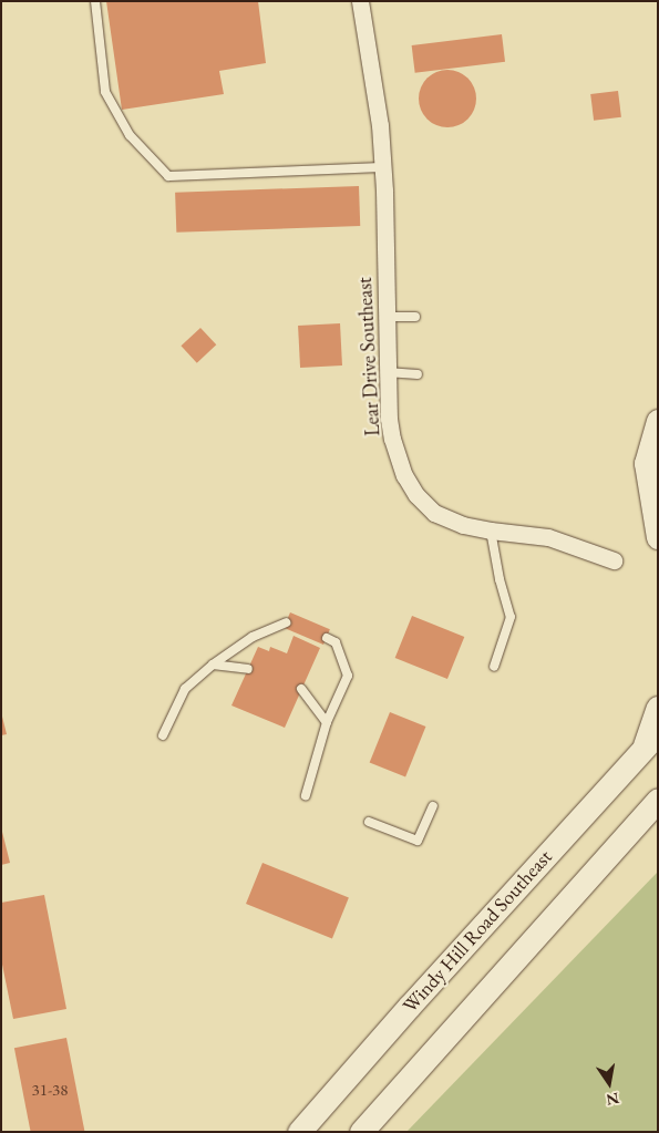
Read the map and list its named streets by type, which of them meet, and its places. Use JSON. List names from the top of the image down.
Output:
{
  "streets": {
    "main road": ["Windy Hill Road Southeast"],
    "street": ["Lear Drive Southeast"]
  },
  "house_numbers": ["31-38"],
  "north": "bottom"
}
